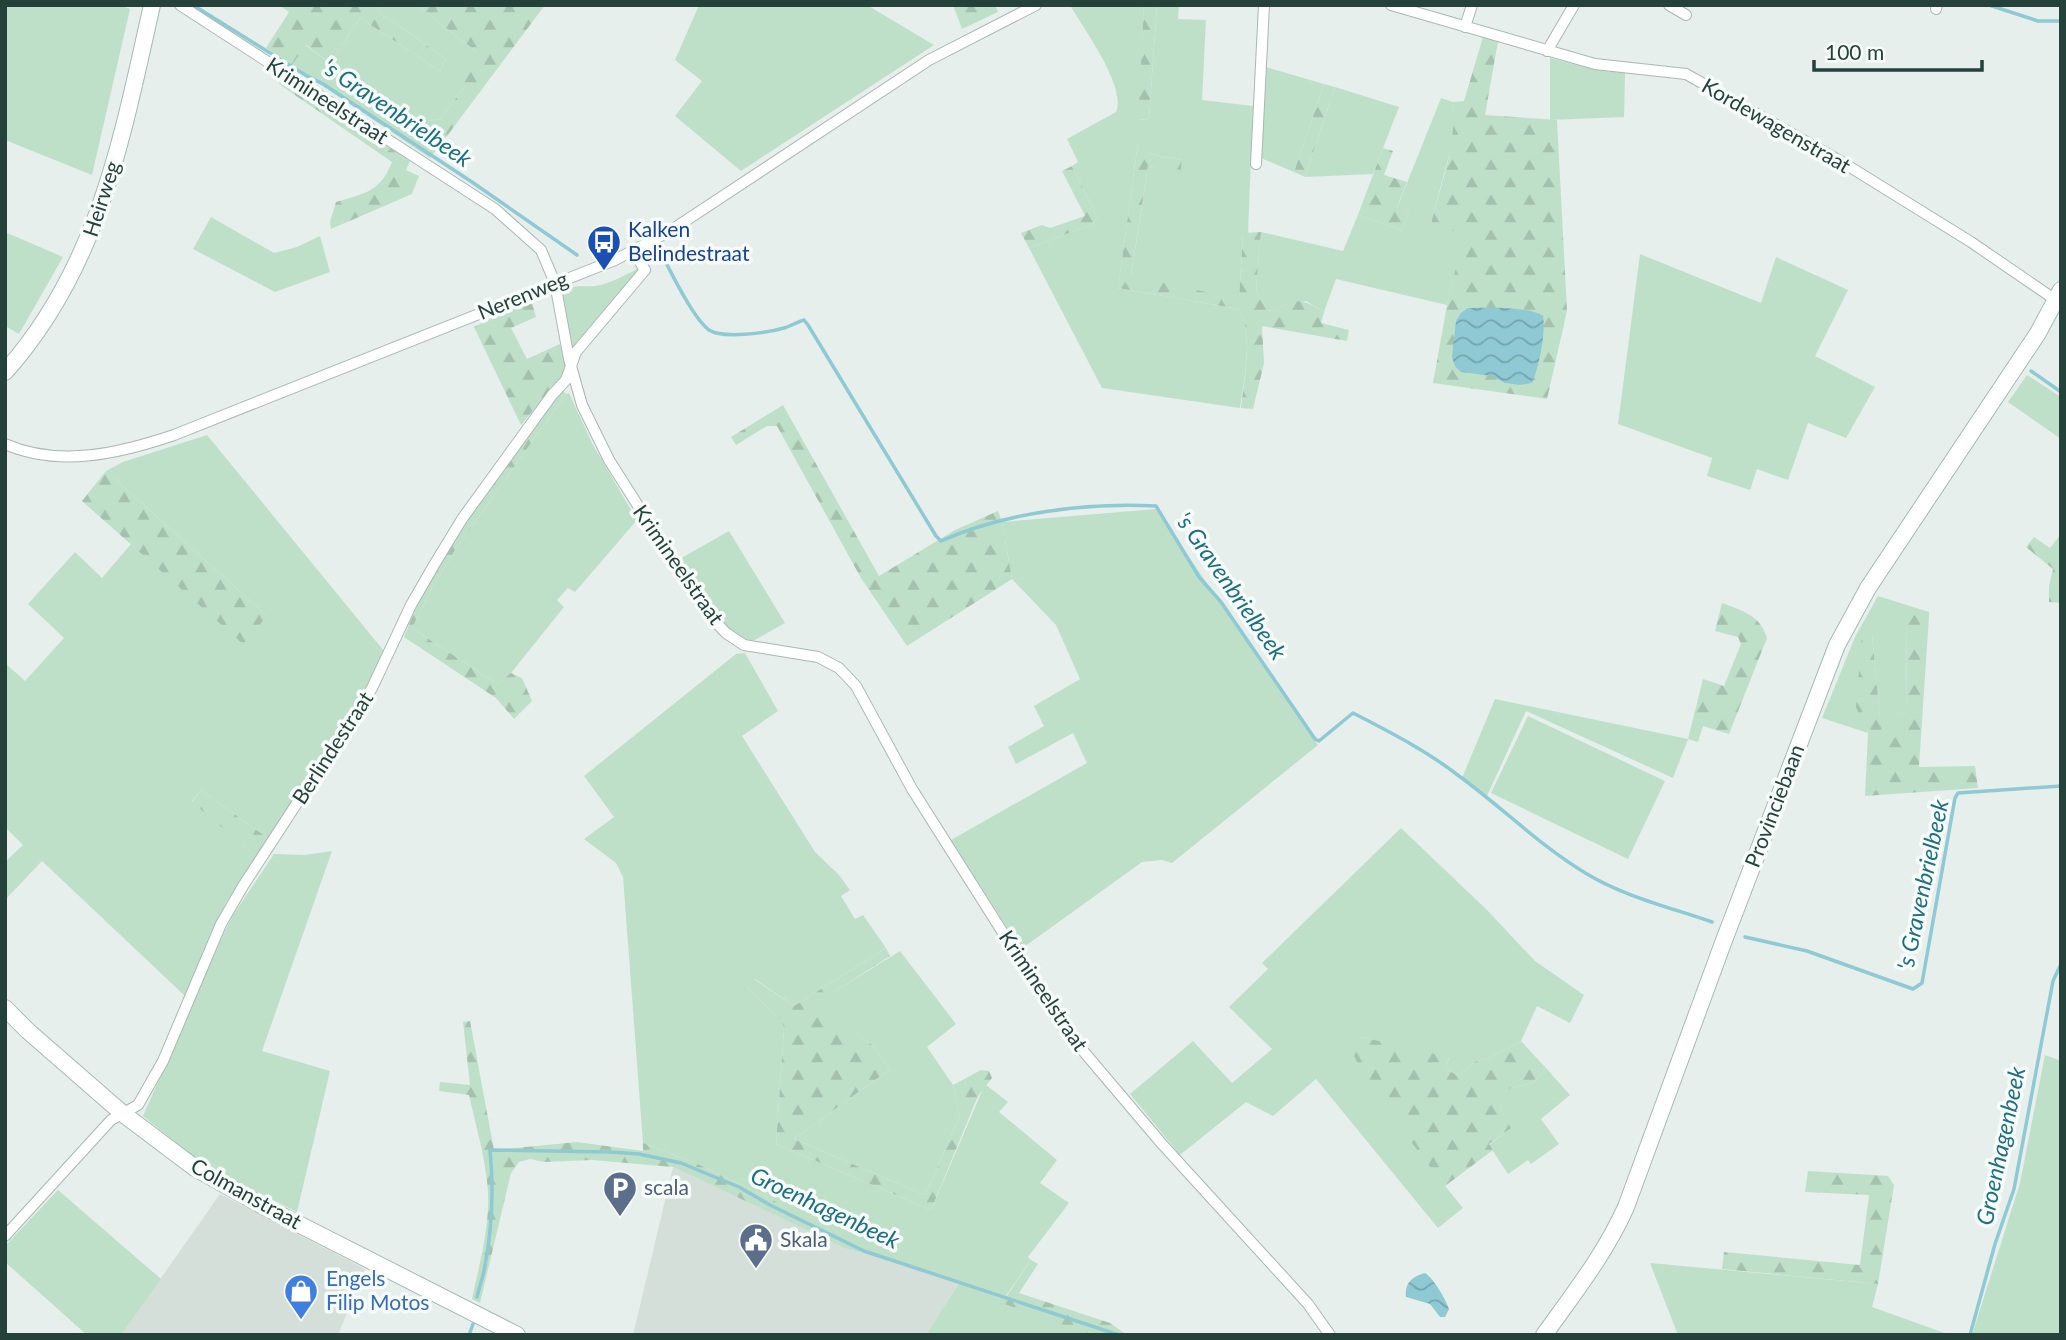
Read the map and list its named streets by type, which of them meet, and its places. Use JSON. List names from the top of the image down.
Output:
{
  "streets": {
    "main road": ["Heirweg", "Provinciebaan", "Colmanstraat"],
    "street": [
      "Krimineelstraat",
      "Kordewagenstraat",
      "Nerenweg",
      "Berlindestraat"
    ]
  },
  "crossings": [
    ["Krimineelstraat", "Nerenweg"],
    ["Krimineelstraat", "Berlindestraat"],
    ["Kordewagenstraat", "Provinciebaan"],
    ["Nerenweg", "Berlindestraat"],
    ["Berlindestraat", "Colmanstraat"]
  ],
  "water": ["'s Gravenbrielbeek", "Groenhagenbeek"],
  "places": {
    "bus stop": ["Kalken Belindestraat"],
    "parking": ["scala"],
    "public building": ["Skala"],
    "shop": ["Engels Filip Motos"]
  },
  "scale_bar": "100 m"
}
